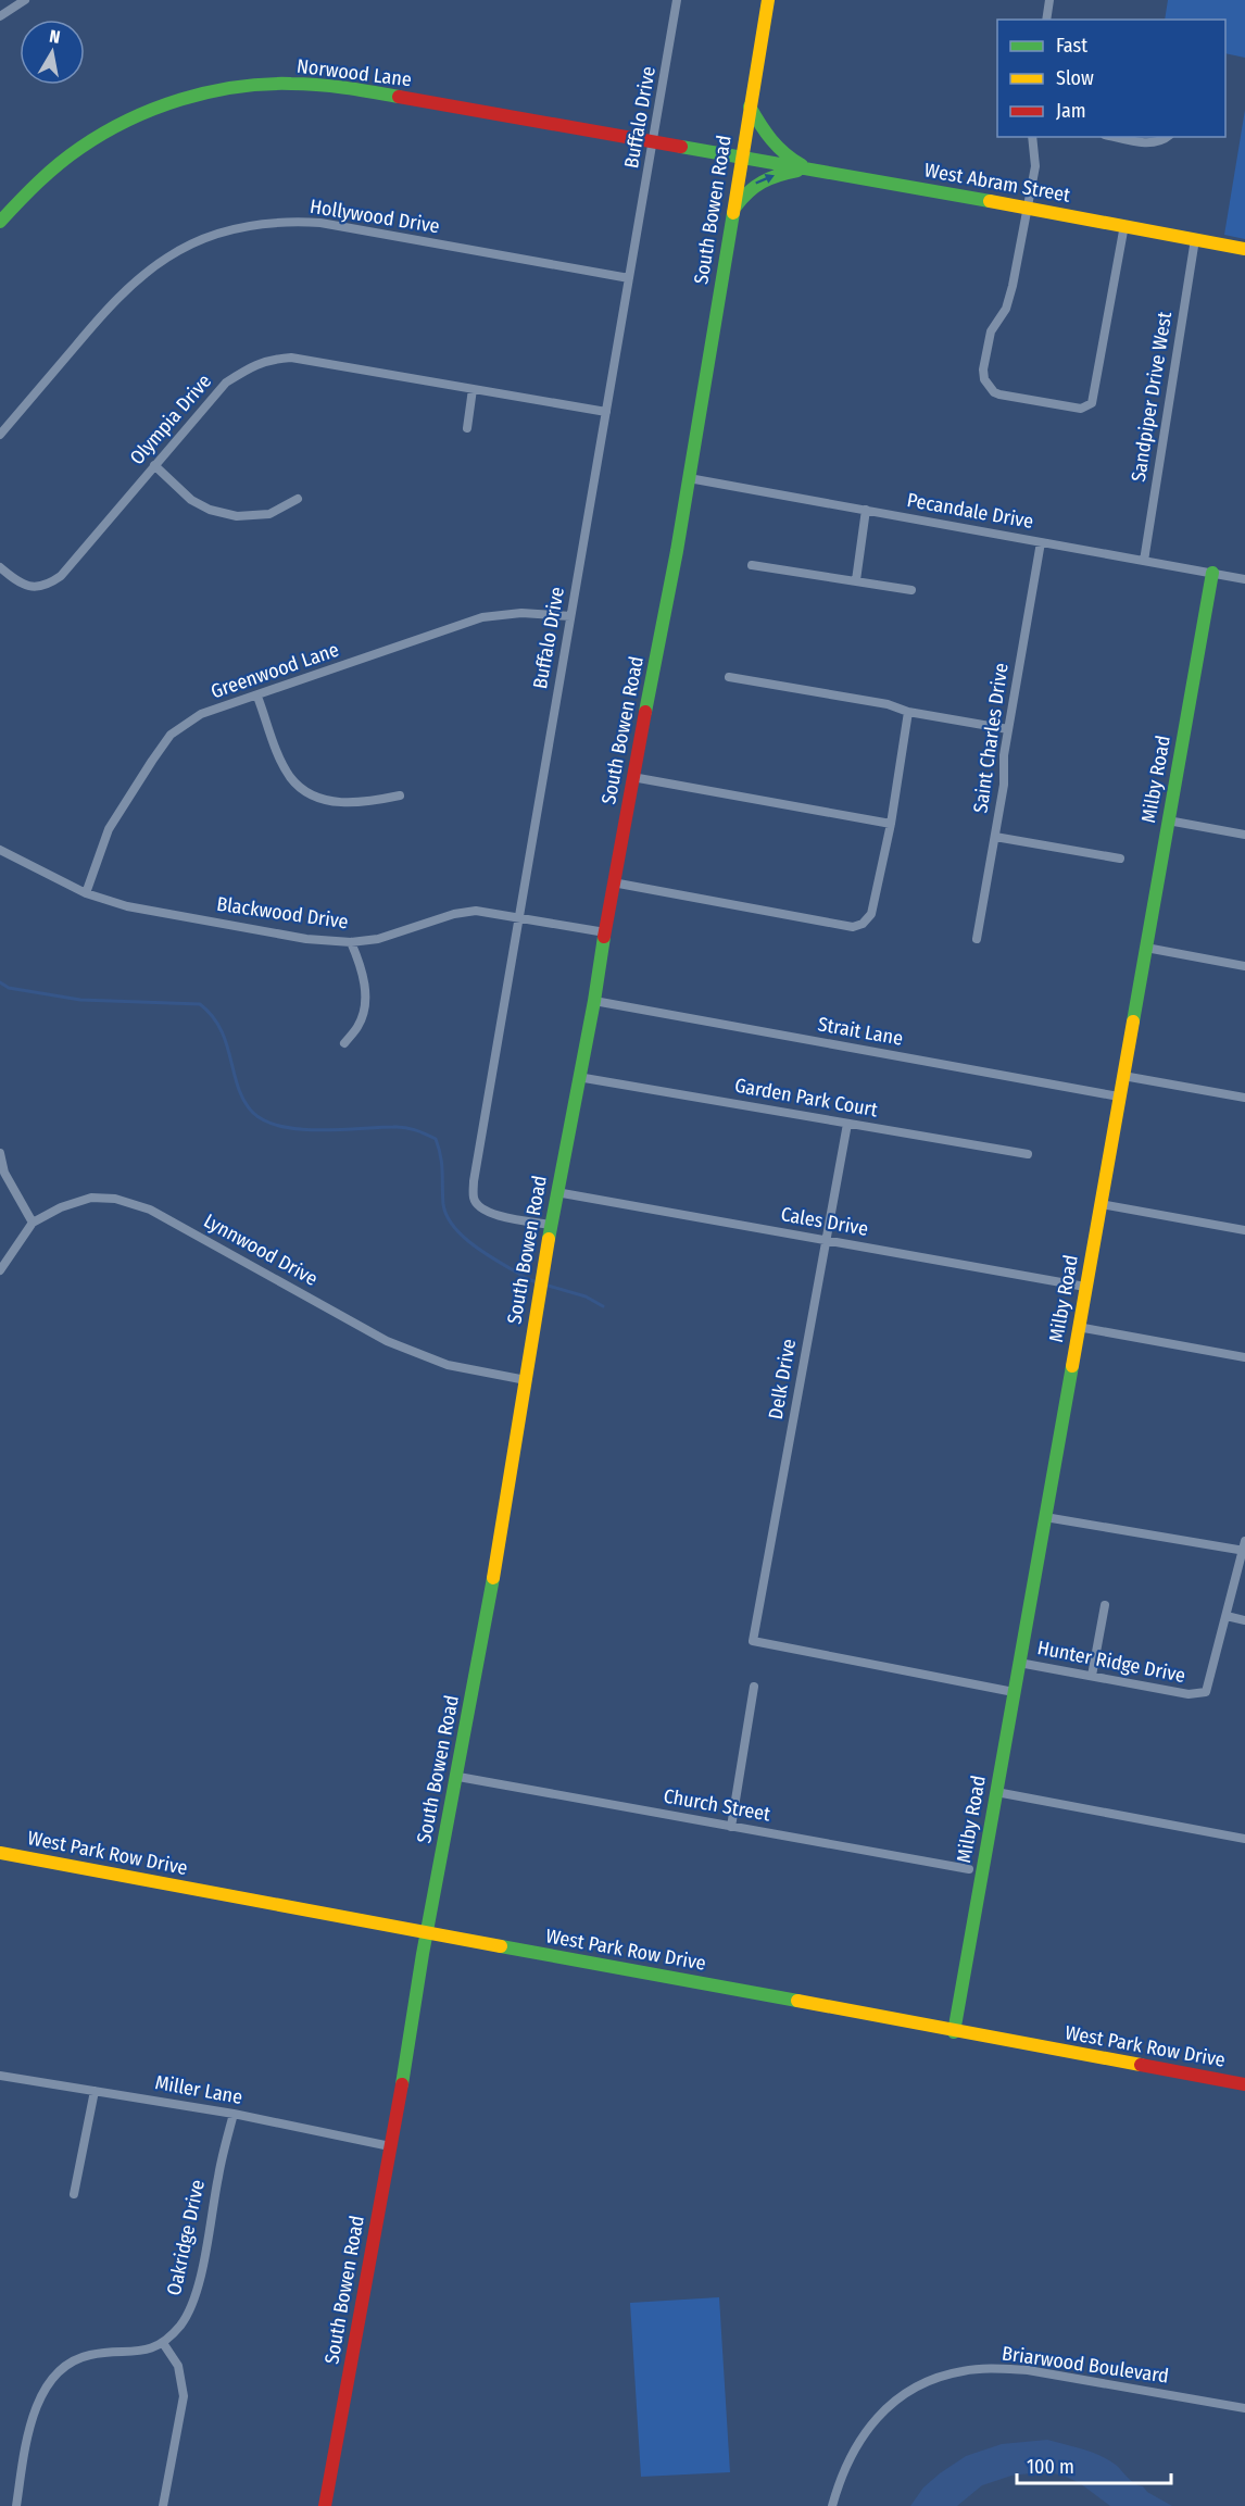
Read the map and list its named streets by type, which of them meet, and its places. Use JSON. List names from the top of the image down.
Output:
{
  "streets": {
    "main road": [
      "Norwood Lane",
      "West Abram Street",
      "South Bowen Road",
      "Milby Road",
      "West Park Row Drive"
    ],
    "street": [
      "Buffalo Drive",
      "Hollywood Drive",
      "Sandpiper Drive West",
      "Olympia Drive",
      "Pecandale Drive",
      "Greenwood Lane",
      "Saint Charles Drive",
      "Blackwood Drive",
      "Strait Lane",
      "Garden Park Court",
      "Cales Drive",
      "Lynnwood Drive",
      "Delk Drive",
      "Hunter Ridge Drive",
      "Church Street",
      "Miller Lane",
      "Oakridge Drive",
      "Briarwood Boulevard"
    ]
  },
  "crossings": [
    ["Norwood Lane", "Buffalo Drive"],
    ["Norwood Lane", "West Abram Street"],
    ["Norwood Lane", "South Bowen Road"],
    ["Buffalo Drive", "South Bowen Road"],
    ["Buffalo Drive", "Hollywood Drive"],
    ["Buffalo Drive", "Olympia Drive"],
    ["Buffalo Drive", "Greenwood Lane"],
    ["Buffalo Drive", "Blackwood Drive"],
    ["West Abram Street", "South Bowen Road"],
    ["West Abram Street", "Sandpiper Drive West"],
    ["South Bowen Road", "Pecandale Drive"],
    ["South Bowen Road", "Blackwood Drive"],
    ["South Bowen Road", "Strait Lane"],
    ["South Bowen Road", "Garden Park Court"],
    ["South Bowen Road", "Cales Drive"],
    ["South Bowen Road", "Lynnwood Drive"],
    ["South Bowen Road", "Church Street"],
    ["South Bowen Road", "West Park Row Drive"],
    ["South Bowen Road", "Miller Lane"],
    ["Sandpiper Drive West", "Pecandale Drive"],
    ["Pecandale Drive", "Saint Charles Drive"],
    ["Pecandale Drive", "Milby Road"],
    ["Greenwood Lane", "Blackwood Drive"],
    ["Milby Road", "Strait Lane"],
    ["Milby Road", "Cales Drive"],
    ["Milby Road", "Delk Drive"],
    ["Milby Road", "Hunter Ridge Drive"],
    ["Milby Road", "West Park Row Drive"],
    ["Garden Park Court", "Delk Drive"],
    ["Cales Drive", "Delk Drive"],
    ["Miller Lane", "Oakridge Drive"]
  ],
  "legend": ["Fast", "Slow", "Jam"],
  "scale_bar": "100 m",
  "north": "top"
}
